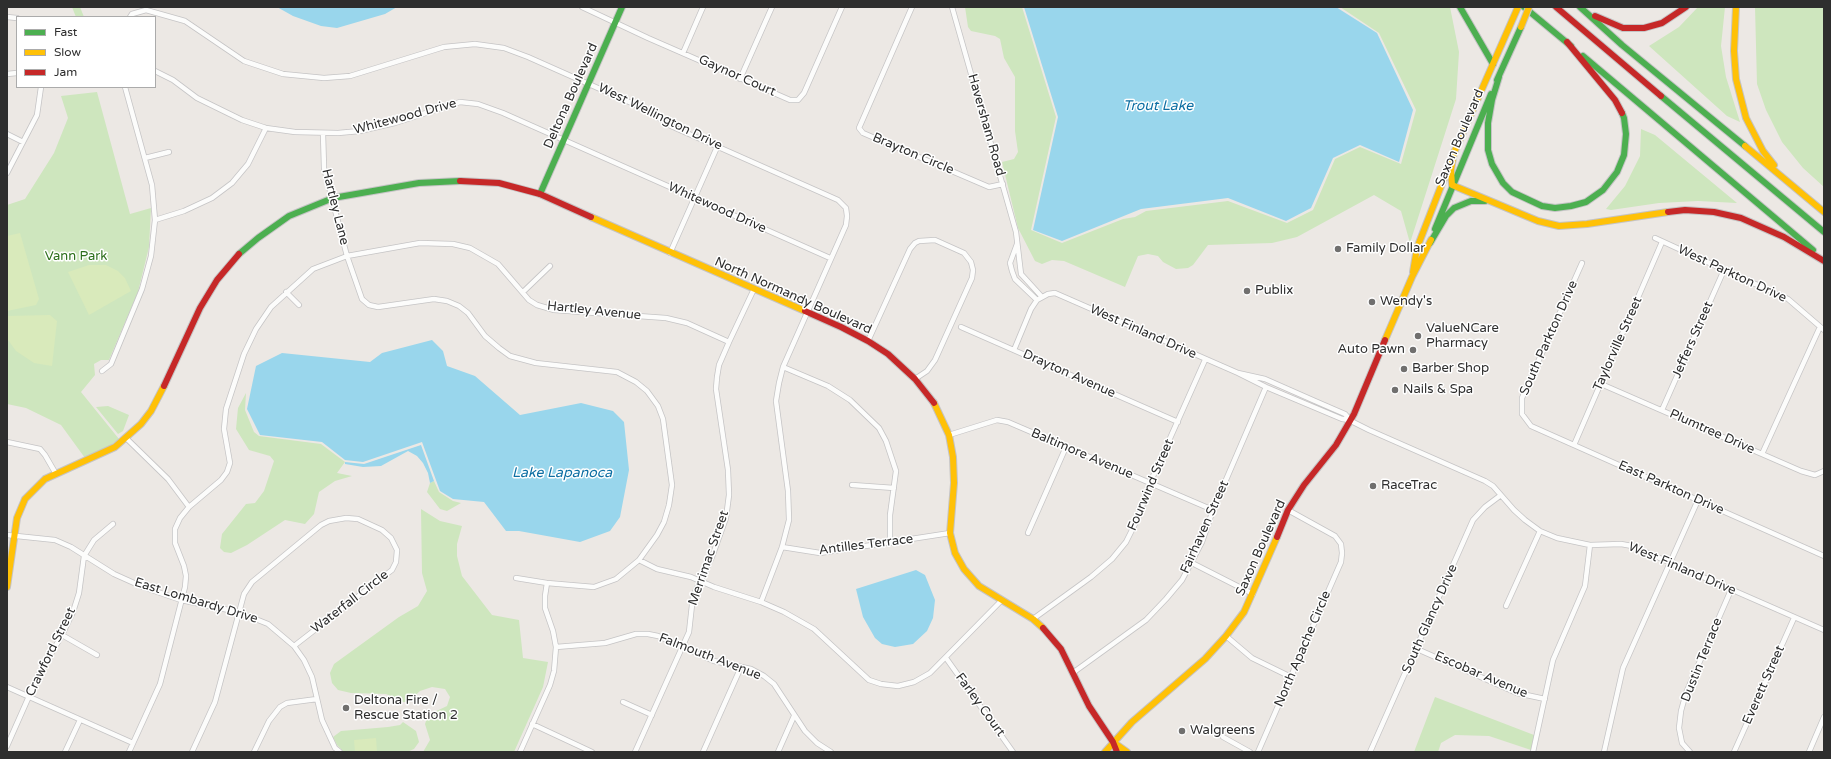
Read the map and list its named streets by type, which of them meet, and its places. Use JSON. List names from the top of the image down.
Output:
{
  "streets": {
    "main road": ["Deltona Boulevard", "Saxon Boulevard", "North Normandy Boulevard"],
    "street": [
      "Gaynor Court",
      "Whitewood Drive",
      "West Wellington Drive",
      "Haversham Road",
      "Brayton Circle",
      "Hartley Lane",
      "West Parkton Drive",
      "Hartley Avenue",
      "West Finland Drive",
      "South Parkton Drive",
      "Jeffers Street",
      "Taylorville Street",
      "Drayton Avenue",
      "Plumtree Drive",
      "Baltimore Avenue",
      "Fourwind Street",
      "East Parkton Drive",
      "Fairhaven Street",
      "Antilles Terrace",
      "Merrimac Street",
      "East Lombardy Drive",
      "Waterfall Circle",
      "South Glancy Drive",
      "North Apache Circle",
      "Crawford Street",
      "Falmouth Avenue",
      "Dustin Terrace",
      "Escobar Avenue",
      "Everett Street",
      "Farley Court"
    ]
  },
  "crossings": [
    ["Gaynor Court", "Deltona Boulevard"],
    ["Deltona Boulevard", "Whitewood Drive"],
    ["Deltona Boulevard", "West Wellington Drive"],
    ["Deltona Boulevard", "North Normandy Boulevard"],
    ["Whitewood Drive", "West Wellington Drive"],
    ["Whitewood Drive", "Hartley Lane"],
    ["Haversham Road", "Brayton Circle"],
    ["Haversham Road", "West Finland Drive"],
    ["Saxon Boulevard", "North Normandy Boulevard"],
    ["Saxon Boulevard", "West Finland Drive"],
    ["Saxon Boulevard", "North Apache Circle"],
    ["Hartley Lane", "North Normandy Boulevard"],
    ["Hartley Lane", "Hartley Avenue"],
    ["West Parkton Drive", "Jeffers Street"],
    ["West Parkton Drive", "Taylorville Street"],
    ["North Normandy Boulevard", "Baltimore Avenue"],
    ["North Normandy Boulevard", "Fourwind Street"],
    ["North Normandy Boulevard", "Fairhaven Street"],
    ["North Normandy Boulevard", "Antilles Terrace"],
    ["North Normandy Boulevard", "Merrimac Street"],
    ["North Normandy Boulevard", "East Lombardy Drive"],
    ["Hartley Avenue", "Merrimac Street"],
    ["Hartley Avenue", "East Lombardy Drive"],
    ["West Finland Drive", "Fourwind Street"],
    ["West Finland Drive", "Fairhaven Street"],
    ["West Finland Drive", "South Glancy Drive"],
    ["West Finland Drive", "Dustin Terrace"],
    ["West Finland Drive", "Everett Street"],
    ["South Parkton Drive", "East Parkton Drive"],
    ["Jeffers Street", "Plumtree Drive"],
    ["Taylorville Street", "Plumtree Drive"],
    ["Taylorville Street", "East Parkton Drive"],
    ["Drayton Avenue", "Fourwind Street"],
    ["Baltimore Avenue", "Fourwind Street"],
    ["Baltimore Avenue", "Fairhaven Street"],
    ["Merrimac Street", "Falmouth Avenue"],
    ["East Lombardy Drive", "Waterfall Circle"],
    ["East Lombardy Drive", "Crawford Street"],
    ["South Glancy Drive", "Escobar Avenue"]
  ],
  "water": ["Trout Lake", "Lake Lapanoca"],
  "parks": ["Vann Park"],
  "places": [
    "Family Dollar",
    "Publix",
    "Wendy's",
    "ValueNCare Pharmacy",
    "Auto Pawn",
    "Barber Shop",
    "Nails & Spa",
    "RaceTrac",
    "Deltona Fire / Rescue Station 2",
    "Walgreens"
  ],
  "legend": ["Fast", "Slow", "Jam"]
}
